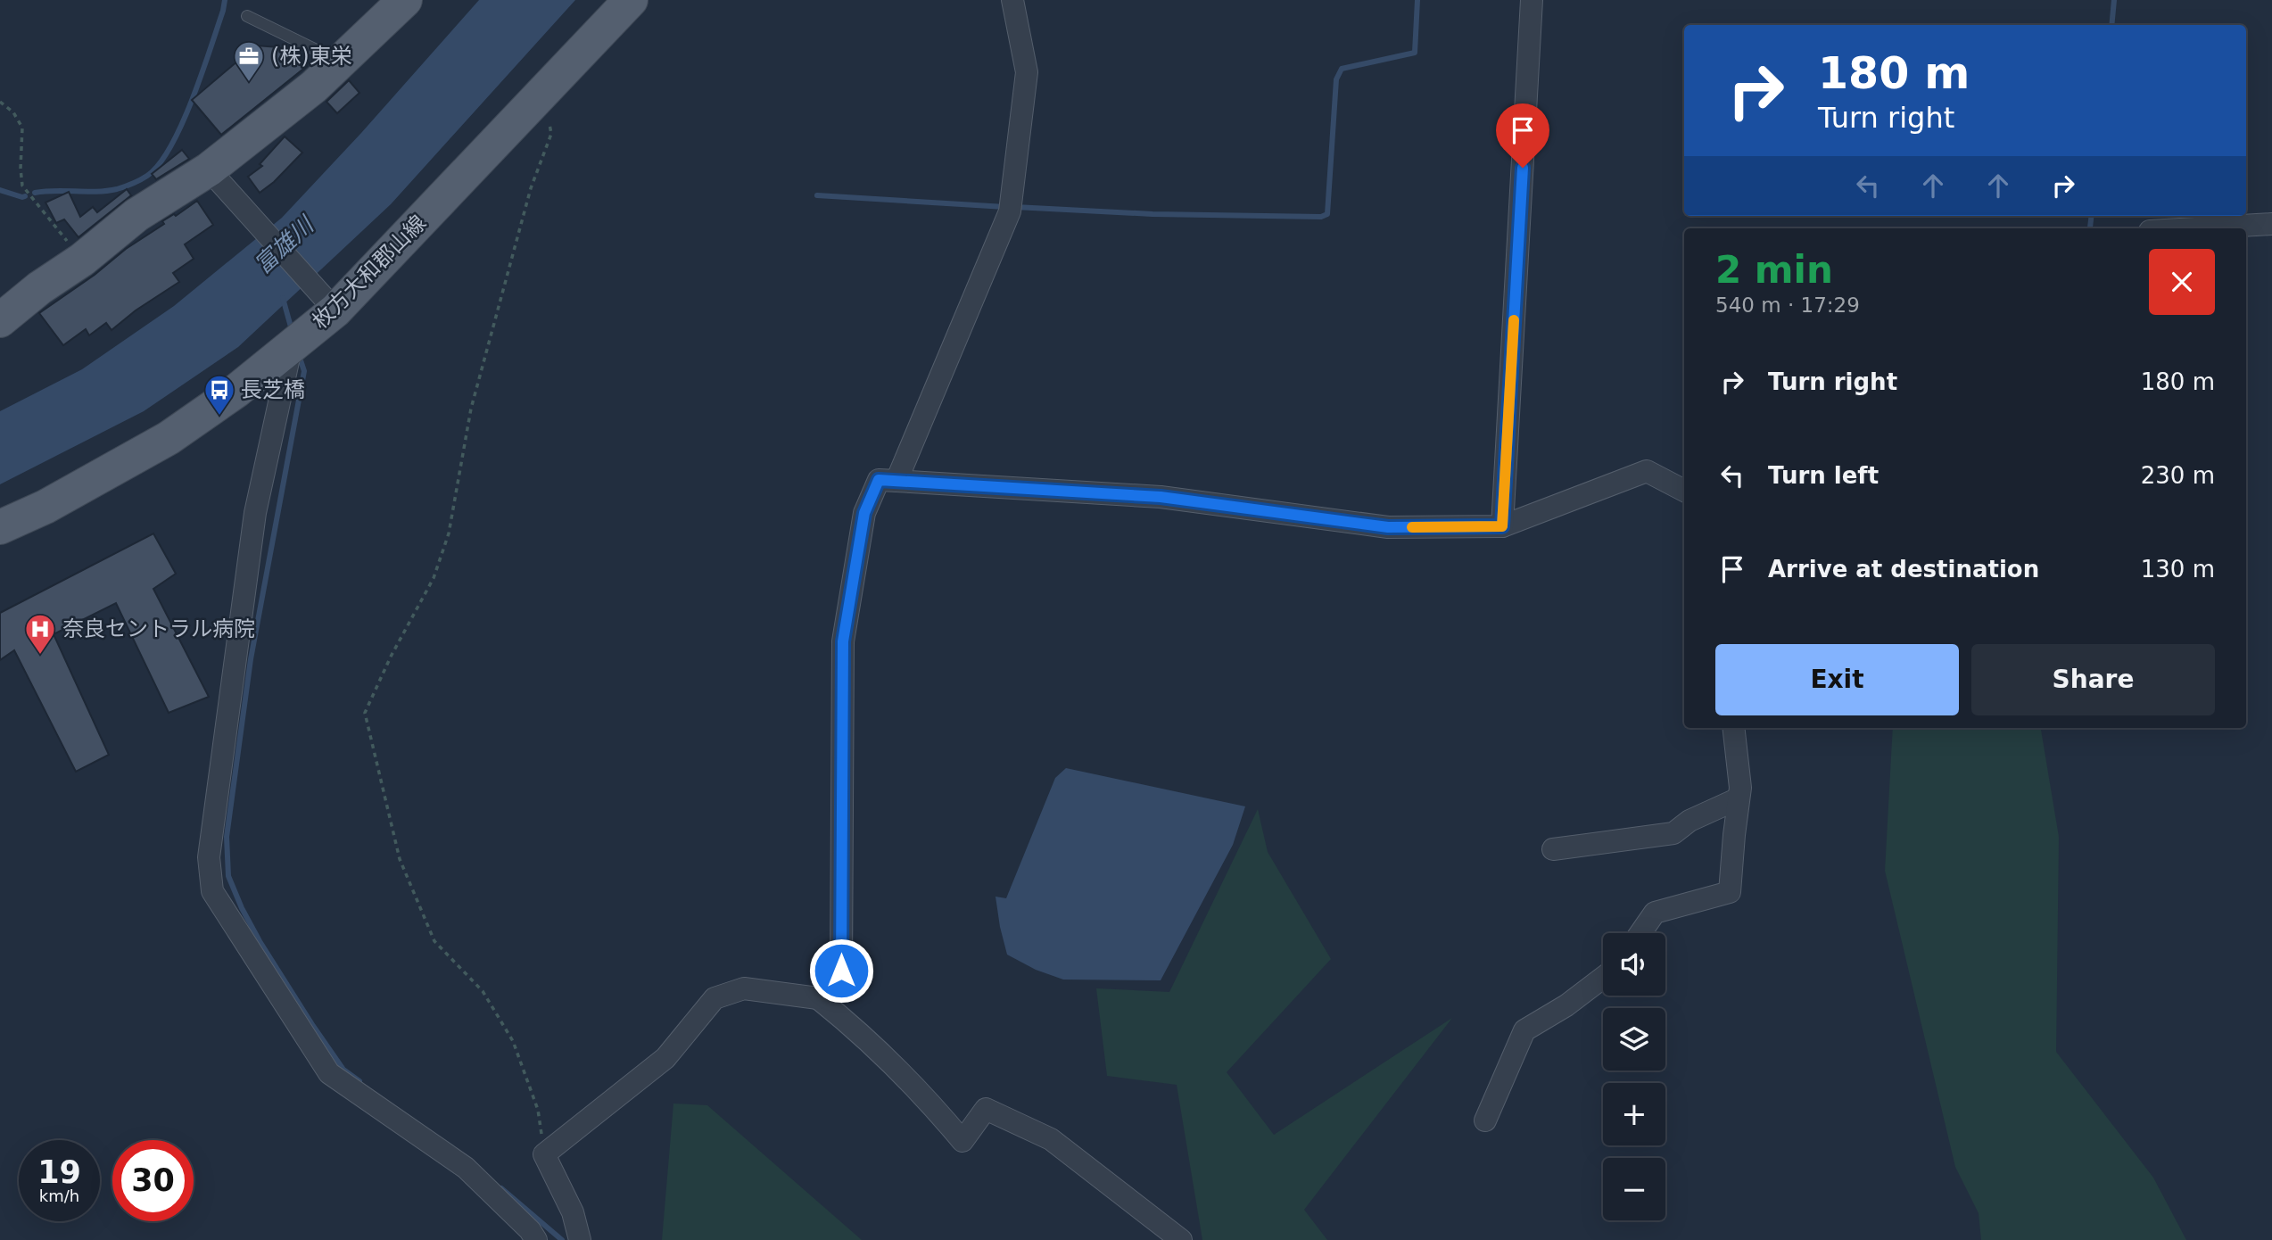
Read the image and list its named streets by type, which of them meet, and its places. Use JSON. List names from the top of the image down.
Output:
{
  "streets": {
    "main road": ["枚方大和郡山線"]
  },
  "water": ["富雄川"],
  "places": {
    "office": ["(株)東栄"],
    "bus stop": ["長芝橋"],
    "hospital": ["奈良セントラル病院"]
  },
  "page": {
    "turn": ["180 m", "Turn right"],
    "heading": ["2 min", "540 m · 17:29"],
    "list": [
      {
        "name": "Turn right",
        "value": "180 m"
      },
      {
        "name": "Turn left",
        "value": "230 m"
      },
      {
        "name": "Arrive at destination",
        "value": "130 m"
      }
    ],
    "buttons": ["Exit", "Share"],
    "map_buttons": ["+", "−"],
    "speed": "19 km/h",
    "limit": "30"
  }
}
